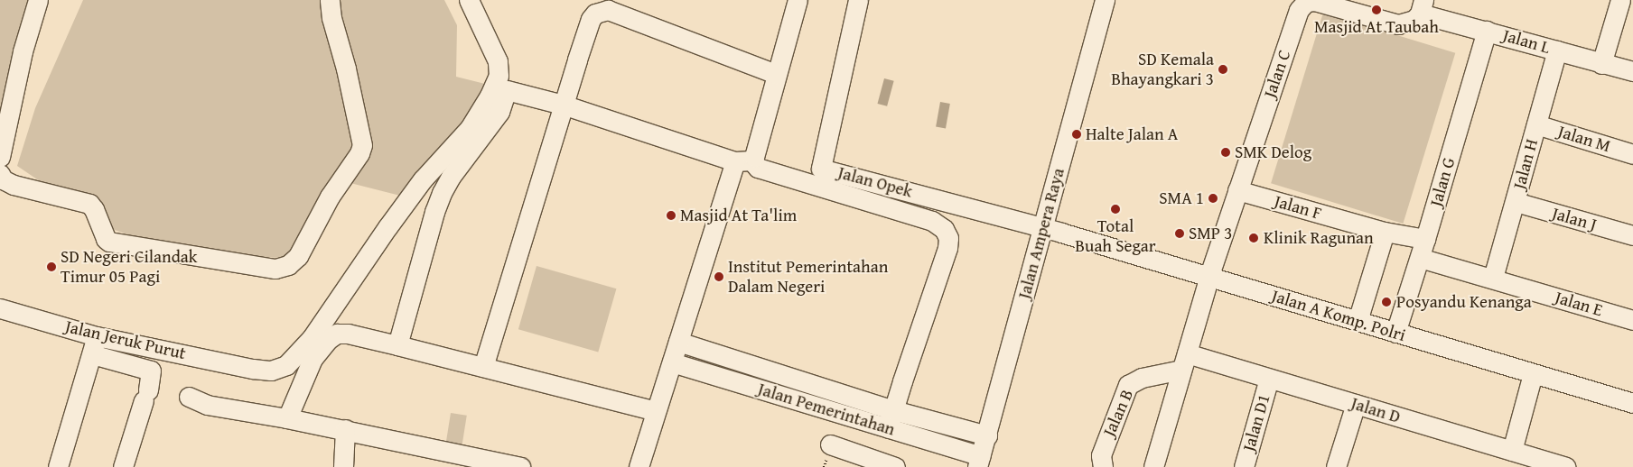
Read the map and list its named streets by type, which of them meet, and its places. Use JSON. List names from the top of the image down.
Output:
{
  "streets": {
    "street": [
      "Jalan L",
      "Jalan C",
      "Jalan M",
      "Jalan H",
      "Jalan Opek",
      "Jalan G",
      "Jalan F",
      "Jalan J",
      "Jalan Ampera Raya",
      "Jalan E",
      "Jalan A Komp. Polri",
      "Jalan Jeruk Purut",
      "Jalan Pemerintahan",
      "Jalan D",
      "Jalan B",
      "Jalan D1"
    ]
  },
  "crossings": [
    ["Jalan L", "Jalan C"],
    ["Jalan L", "Jalan H"],
    ["Jalan L", "Jalan G"],
    ["Jalan C", "Jalan F"],
    ["Jalan C", "Jalan A Komp. Polri"],
    ["Jalan M", "Jalan H"],
    ["Jalan H", "Jalan J"],
    ["Jalan H", "Jalan E"],
    ["Jalan Opek", "Jalan Ampera Raya"],
    ["Jalan Opek", "Jalan A Komp. Polri"],
    ["Jalan G", "Jalan F"],
    ["Jalan G", "Jalan E"],
    ["Jalan G", "Jalan A Komp. Polri"],
    ["Jalan Ampera Raya", "Jalan A Komp. Polri"],
    ["Jalan Ampera Raya", "Jalan Pemerintahan"],
    ["Jalan D", "Jalan B"],
    ["Jalan D", "Jalan D1"]
  ],
  "places": [
    "Masjid At Taubah",
    "SD Kemala Bhayangkari 3",
    "Halte Jalan A",
    "SMK Delog",
    "SMA 1",
    "Total Buah Segar",
    "Masjid At Ta'lim",
    "SMP 3",
    "Klinik Ragunan",
    "SD Negeri Cilandak Timur 05 Pagi",
    "Institut Pemerintahan Dalam Negeri",
    "Posyandu Kenanga"
  ]
}
